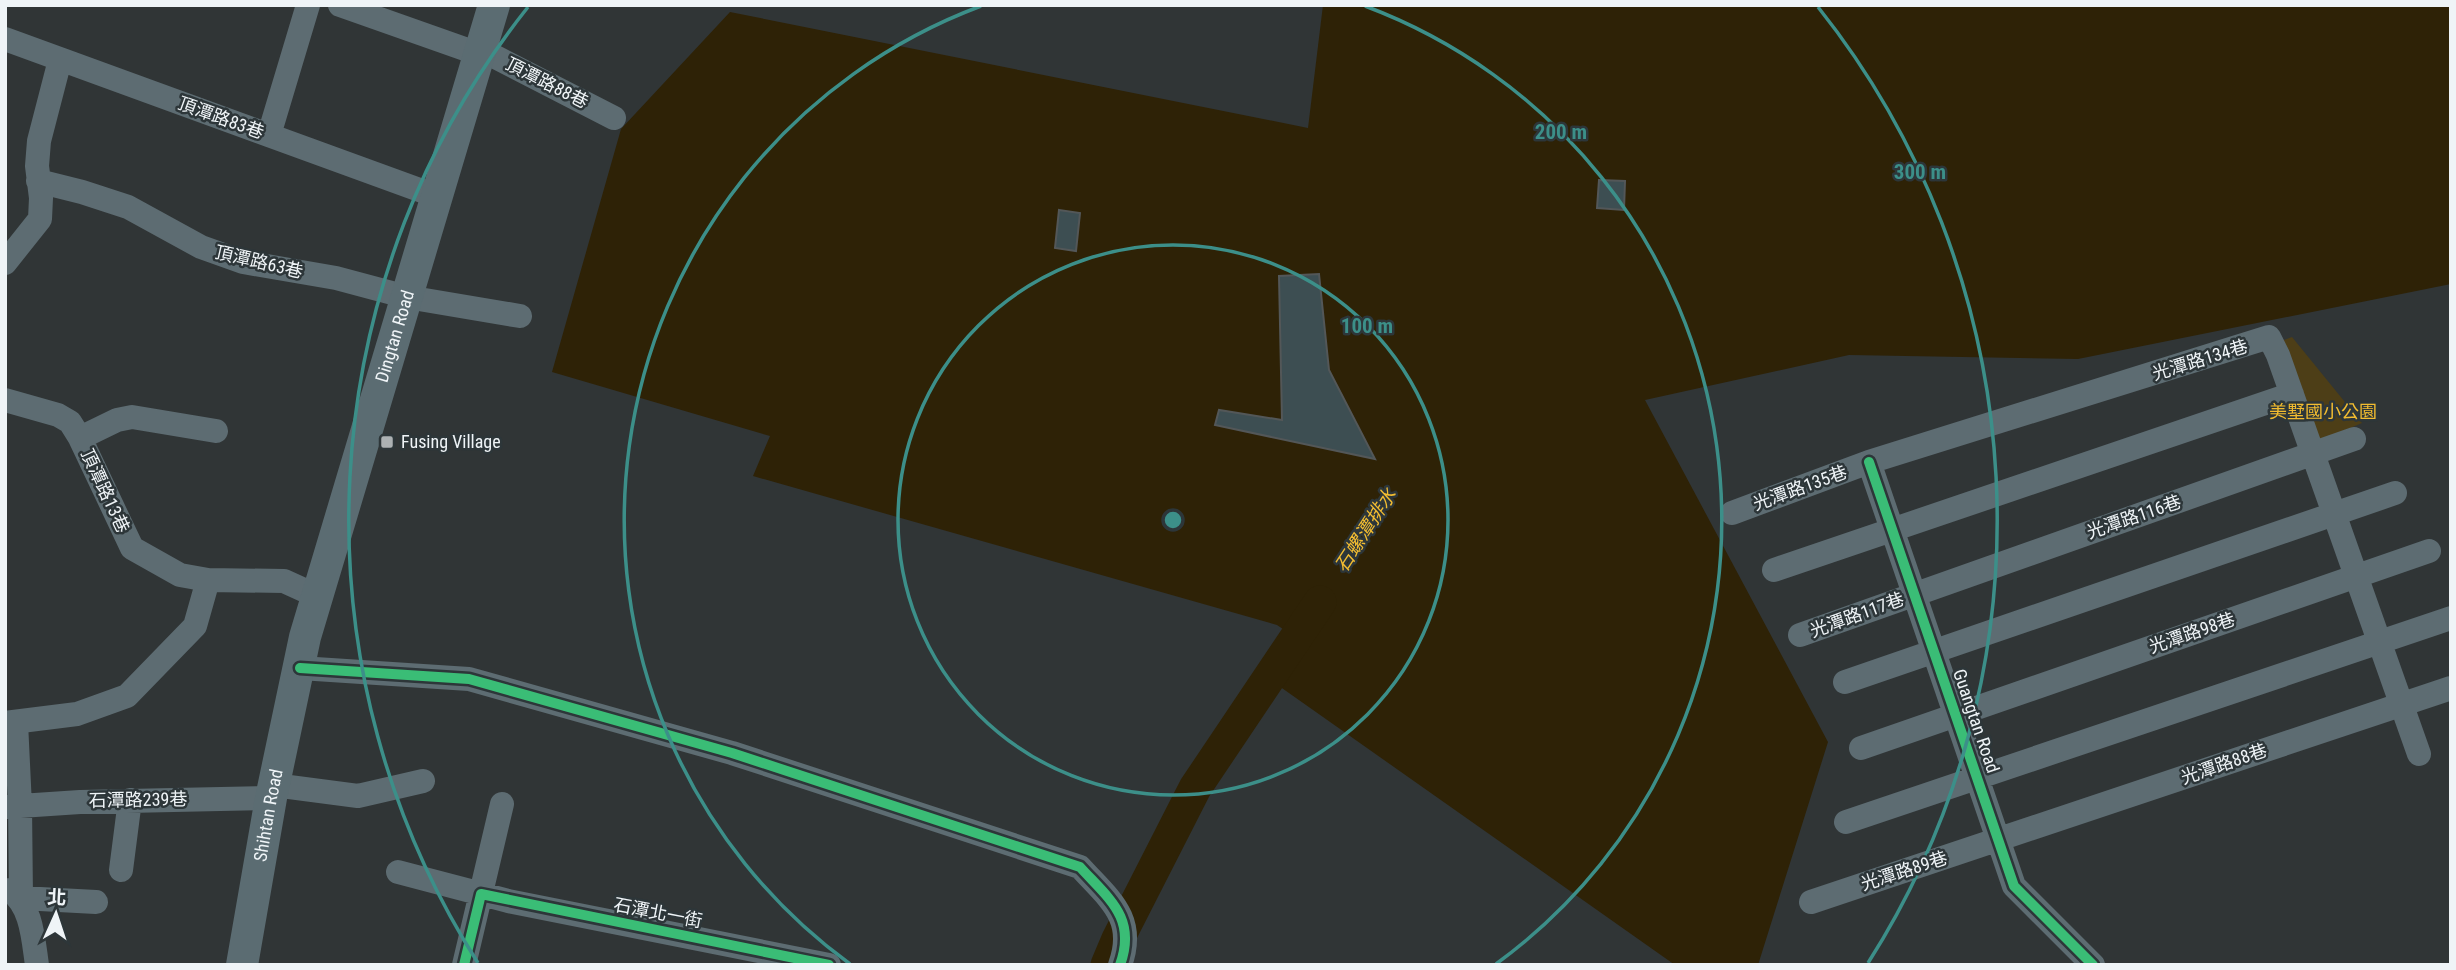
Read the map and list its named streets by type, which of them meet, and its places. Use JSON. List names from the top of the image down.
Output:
{
  "streets": {
    "main road": ["Dingtan Road", "Shihtan Road"],
    "street": [
      "頂潭路88巷",
      "頂潭路83巷",
      "頂潭路63巷",
      "光潭路134巷",
      "光潭路135巷",
      "頂潭路13巷",
      "光潭路116巷",
      "光潭路117巷",
      "光潭路98巷",
      "Guangtan Road",
      "光潭路88巷",
      "石潭路239巷",
      "光潭路89巷",
      "石潭北一街"
    ]
  },
  "crossings": [
    ["頂潭路88巷", "Dingtan Road"],
    ["頂潭路83巷", "Dingtan Road"],
    ["頂潭路63巷", "Dingtan Road"],
    ["Dingtan Road", "頂潭路13巷"],
    ["Dingtan Road", "Shihtan Road"],
    ["光潭路134巷", "光潭路135巷"],
    ["光潭路134巷", "光潭路116巷"],
    ["光潭路134巷", "光潭路98巷"],
    ["光潭路134巷", "Guangtan Road"],
    ["光潭路134巷", "光潭路88巷"],
    ["光潭路135巷", "Guangtan Road"],
    ["光潭路116巷", "光潭路117巷"],
    ["光潭路116巷", "Guangtan Road"],
    ["光潭路117巷", "Guangtan Road"],
    ["光潭路98巷", "Guangtan Road"],
    ["Guangtan Road", "光潭路88巷"],
    ["Guangtan Road", "光潭路89巷"],
    ["光潭路88巷", "光潭路89巷"],
    ["石潭路239巷", "Shihtan Road"]
  ],
  "water": ["石螺潭排水"],
  "parks": ["美墅國小公園"],
  "places": {
    "transit": ["Fusing Village"]
  },
  "north": "top",
  "rings": ["200 m", "300 m", "100 m"]
}
